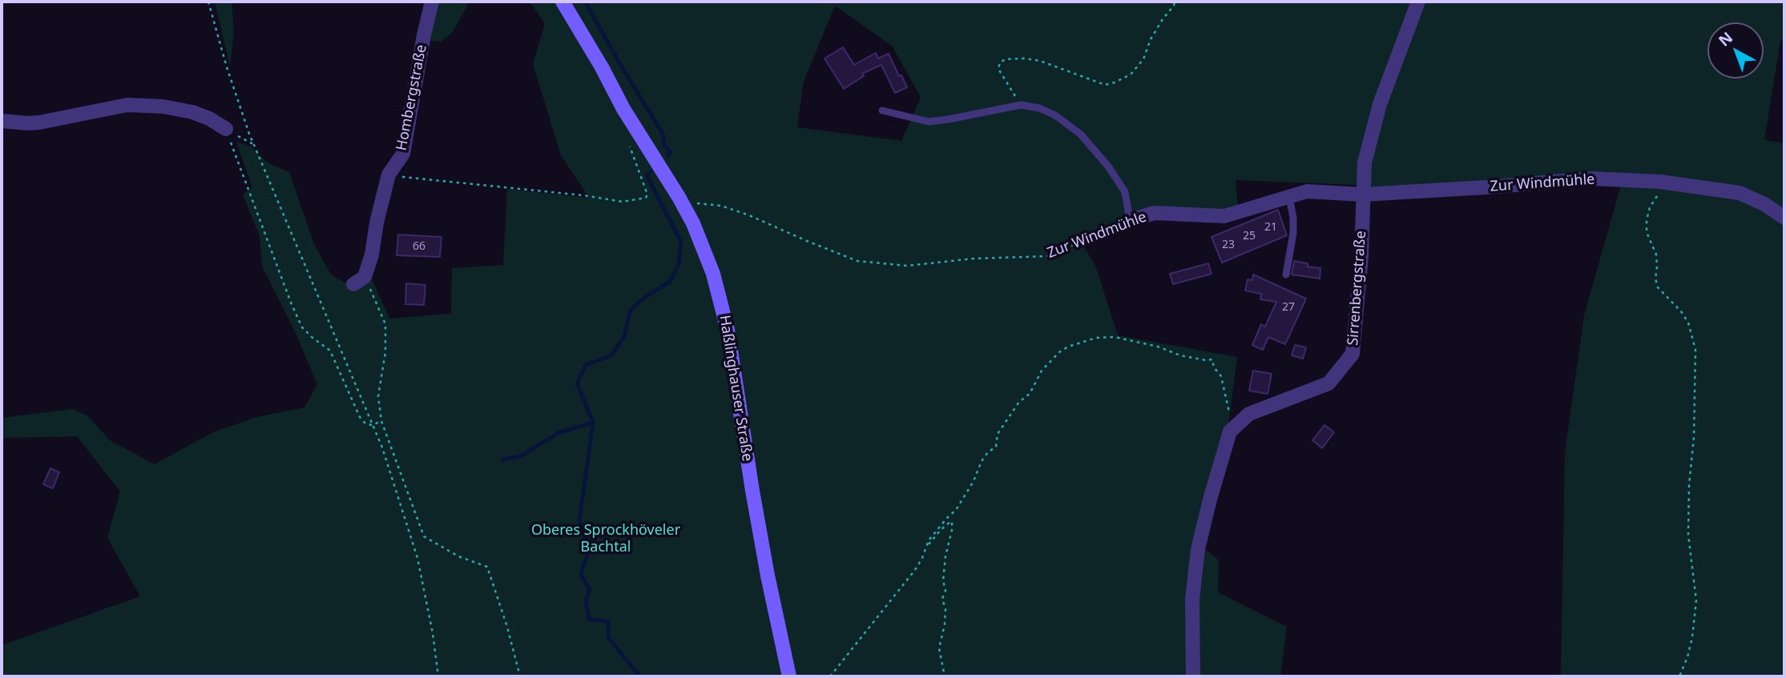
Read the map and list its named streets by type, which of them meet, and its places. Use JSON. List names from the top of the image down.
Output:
{
  "streets": {
    "main road": ["Haßlinghauser Straße"],
    "street": ["Hombergstraße", "Zur Windmühle", "Sirrenbergstraße"]
  },
  "crossings": [
    ["Zur Windmühle", "Sirrenbergstraße"],
    ["Zur Windmühle", "Haßlinghauser Straße"]
  ],
  "parks": ["Oberes Sprockhöveler Bachtal"],
  "house_numbers": [
    "21",
    "25",
    "23",
    "66",
    "27"
  ],
  "north": "top left"
}
